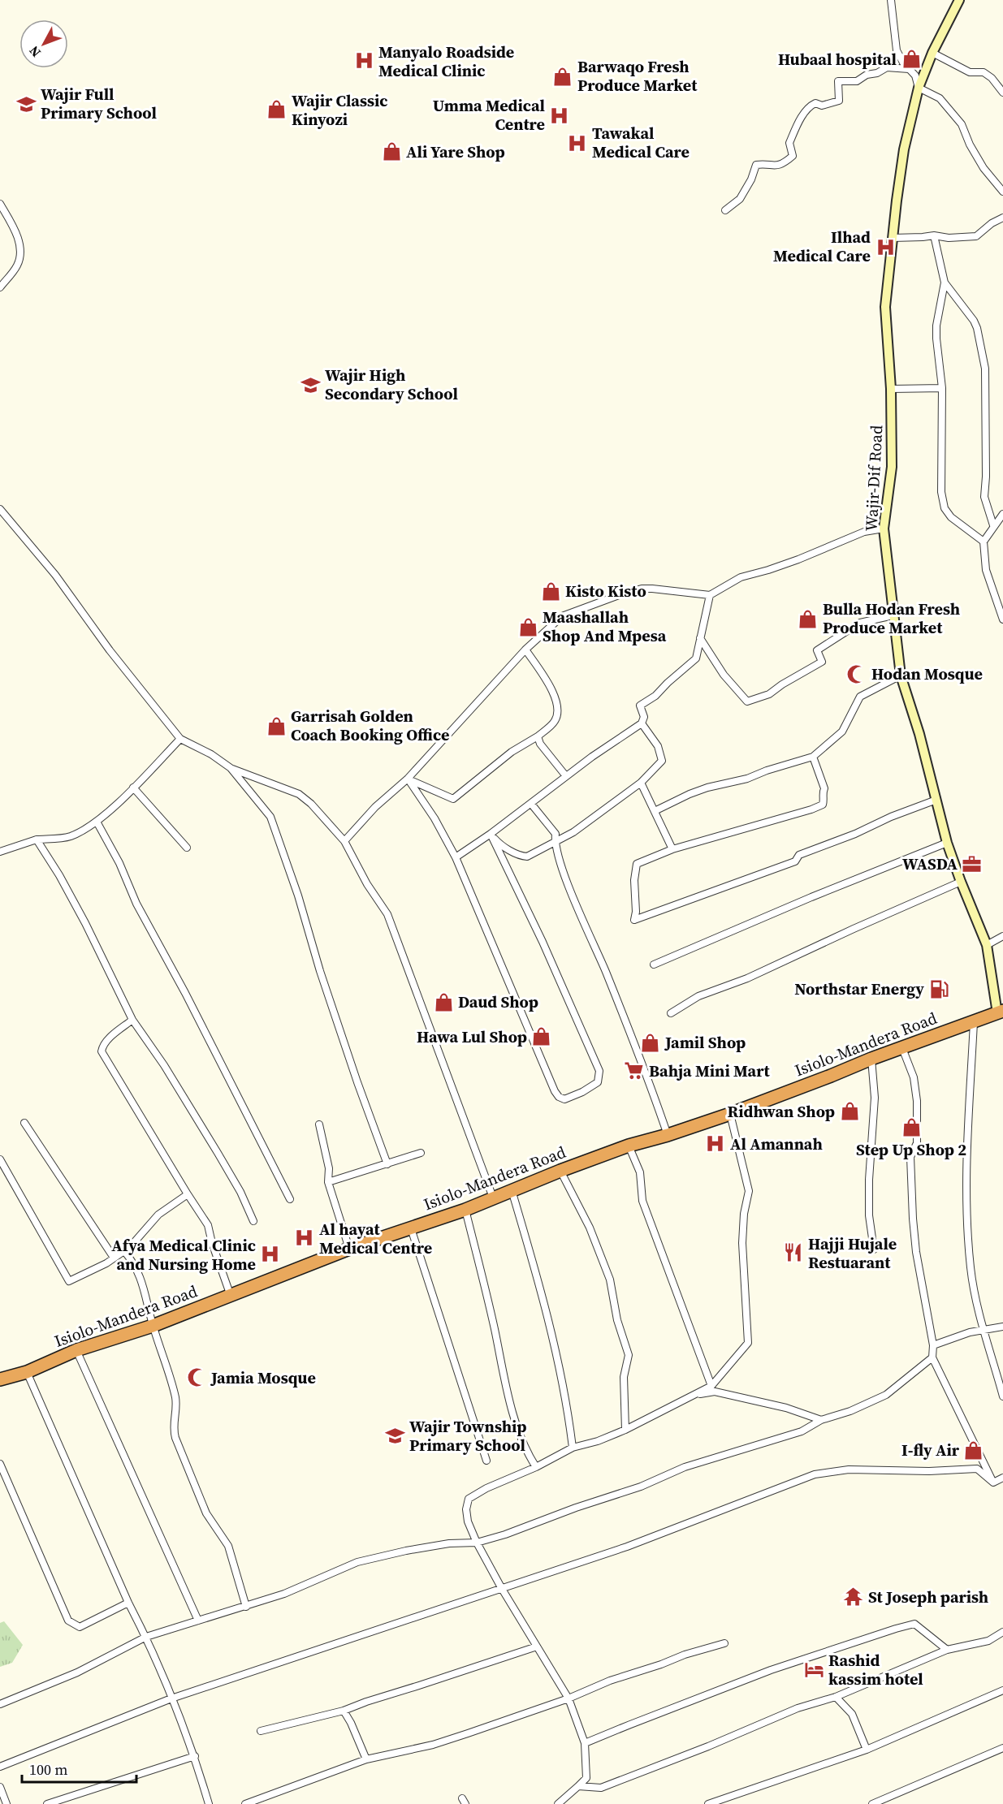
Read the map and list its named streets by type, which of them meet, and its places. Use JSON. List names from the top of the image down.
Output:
{
  "streets": {
    "highway": ["Isiolo-Mandera Road"],
    "main road": ["Wajir-Dif Road"]
  },
  "crossings": [
    ["Wajir-Dif Road", "Isiolo-Mandera Road"]
  ],
  "places": {
    "shop": [
      "Hubaal hospital",
      "Barwaqo Fresh Produce Market",
      "Wajir Classic Kinyozi",
      "Ali Yare Shop",
      "Kisto Kisto",
      "Bulla Hodan Fresh Produce Market",
      "Maashallah Shop And Mpesa",
      "Garrisah Golden Coach Booking Office",
      "Daud Shop",
      "Hawa Lul Shop",
      "Jamil Shop",
      "Ridhwan Shop",
      "Step Up Shop 2",
      "I-fly Air"
    ],
    "hospital": [
      "Manyalo Roadside Medical Clinic",
      "Umma Medical Centre",
      "Tawakal Medical Care",
      "Ilhad Medical Care",
      "Al Amannah",
      "Al hayat Medical Centre",
      "Afya Medical Clinic and Nursing Home"
    ],
    "school or university": ["Wajir Full Primary School", "Wajir High Secondary School", "Wajir Township Primary School"],
    "mosque": ["Hodan Mosque", "Jamia Mosque"],
    "office": ["WASDA"],
    "fuel station": ["Northstar Energy"],
    "supermarket": ["Bahja Mini Mart"],
    "restaurant": ["Hajji Hujale Restuarant"],
    "temple": ["St Joseph parish"],
    "hotel": ["Rashid kassim hotel"]
  },
  "scale_bar": "100 m",
  "north": "bottom left"
}
